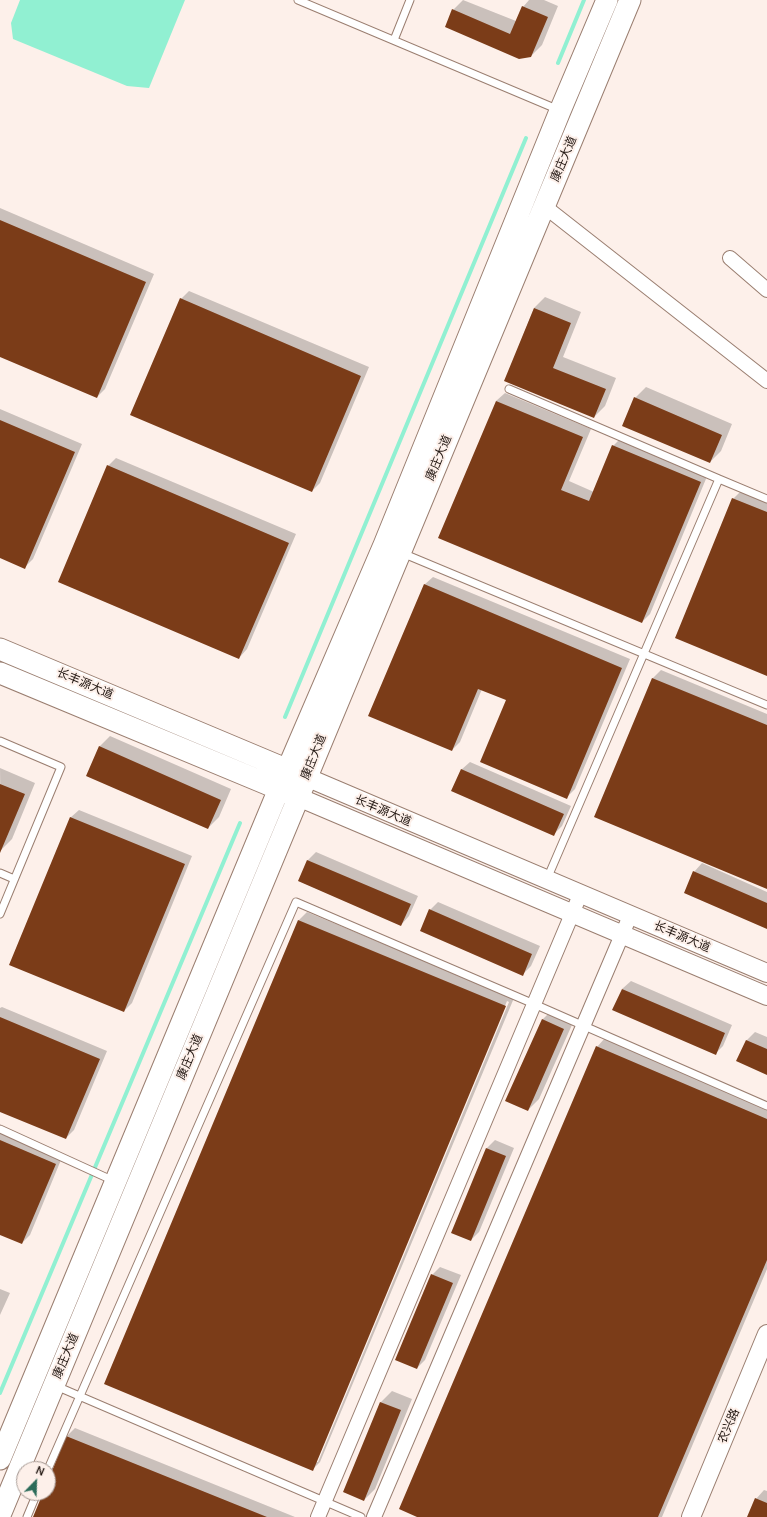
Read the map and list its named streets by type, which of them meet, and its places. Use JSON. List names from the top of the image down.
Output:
{
  "streets": {
    "main road": ["康庄大道", "长丰源大道"],
    "street": ["农兴路"]
  },
  "crossings": [
    ["康庄大道", "长丰源大道"]
  ],
  "north": "top right"
}
